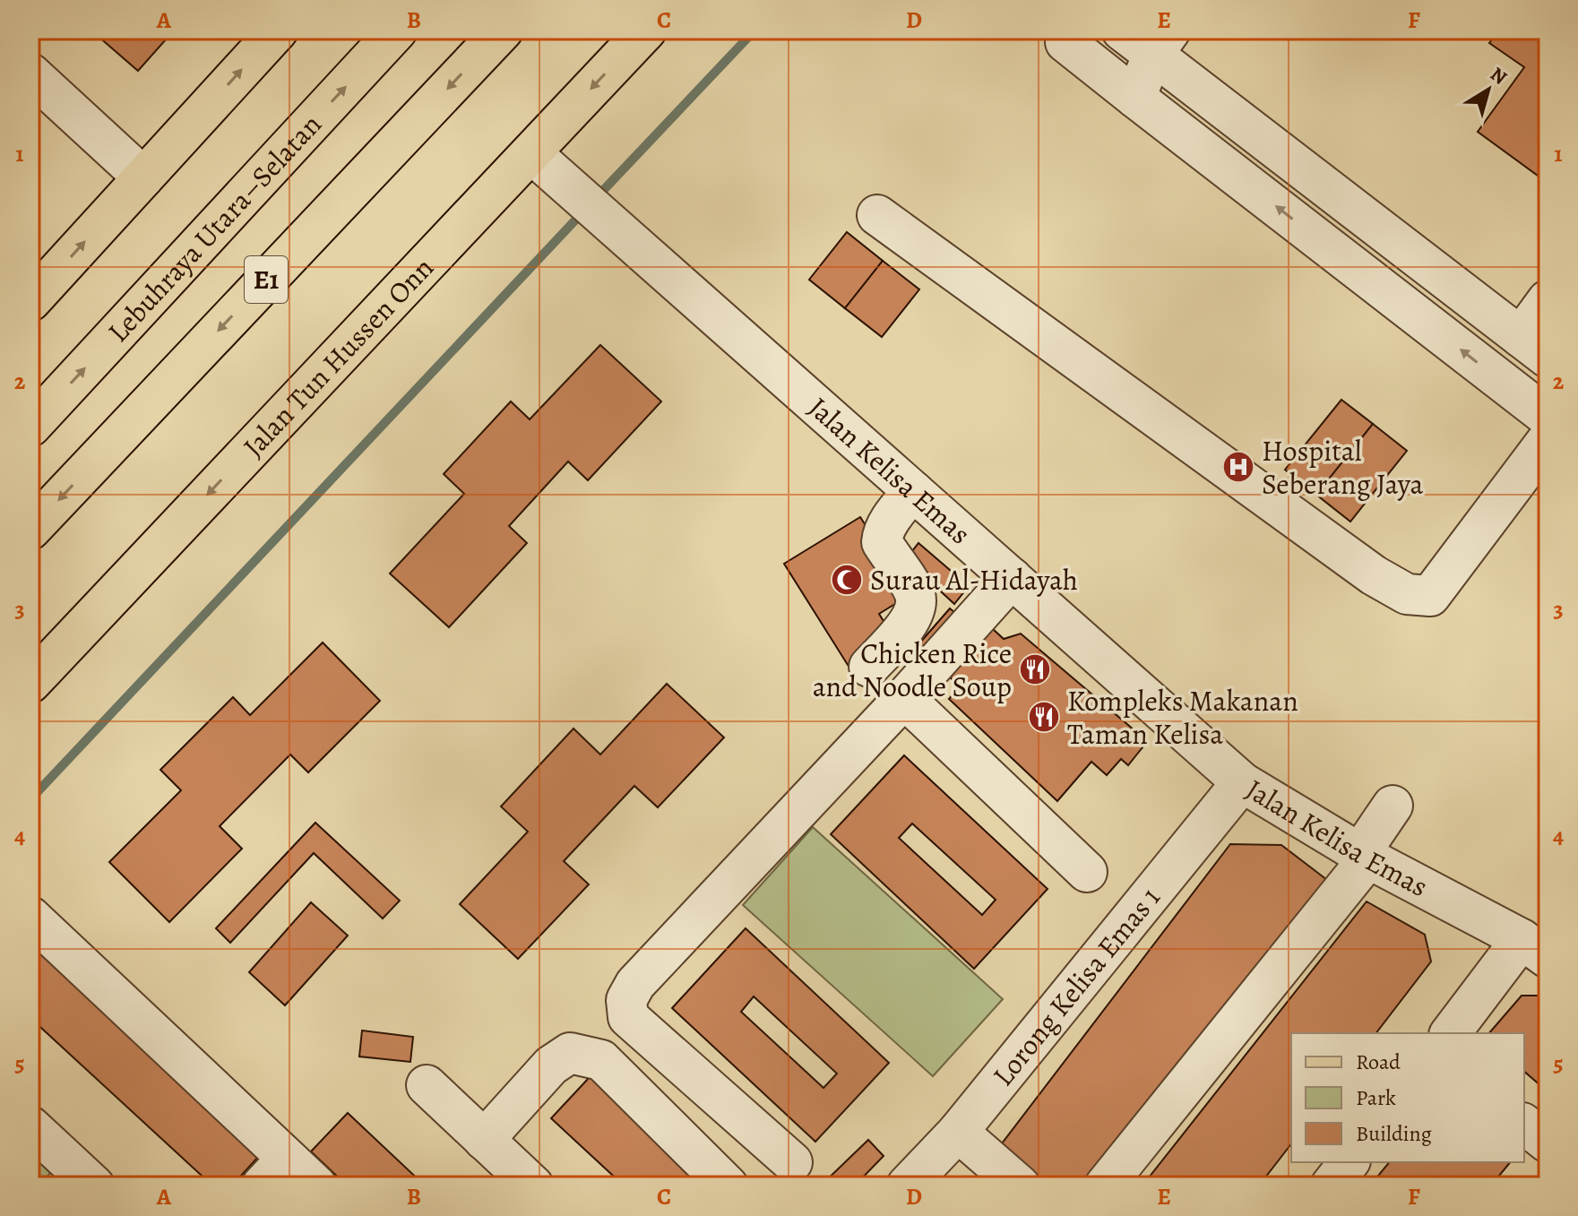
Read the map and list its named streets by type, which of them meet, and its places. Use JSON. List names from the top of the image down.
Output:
{
  "streets": {
    "main road": ["Lebuhraya Utara–Selatan", "E1", "Jalan Tun Hussen Onn"],
    "street": ["Jalan Kelisa Emas", "Lorong Kelisa Emas 1"]
  },
  "crossings": [
    ["Jalan Tun Hussen Onn", "Jalan Kelisa Emas"],
    ["Jalan Kelisa Emas", "Lorong Kelisa Emas 1"]
  ],
  "places": {
    "hospital": ["Hospital Seberang Jaya"],
    "mosque": ["Surau Al-Hidayah"],
    "restaurant": ["Chicken Rice and Noodle Soup", "Kompleks Makanan Taman Kelisa"]
  },
  "legend": ["Road", "Park", "Building"],
  "north": "top right",
  "grid": {
    "columns": [
      "A",
      "B",
      "C",
      "D",
      "E",
      "F"
    ],
    "rows": [
      "1",
      "2",
      "3",
      "4",
      "5"
    ]
  }
}
